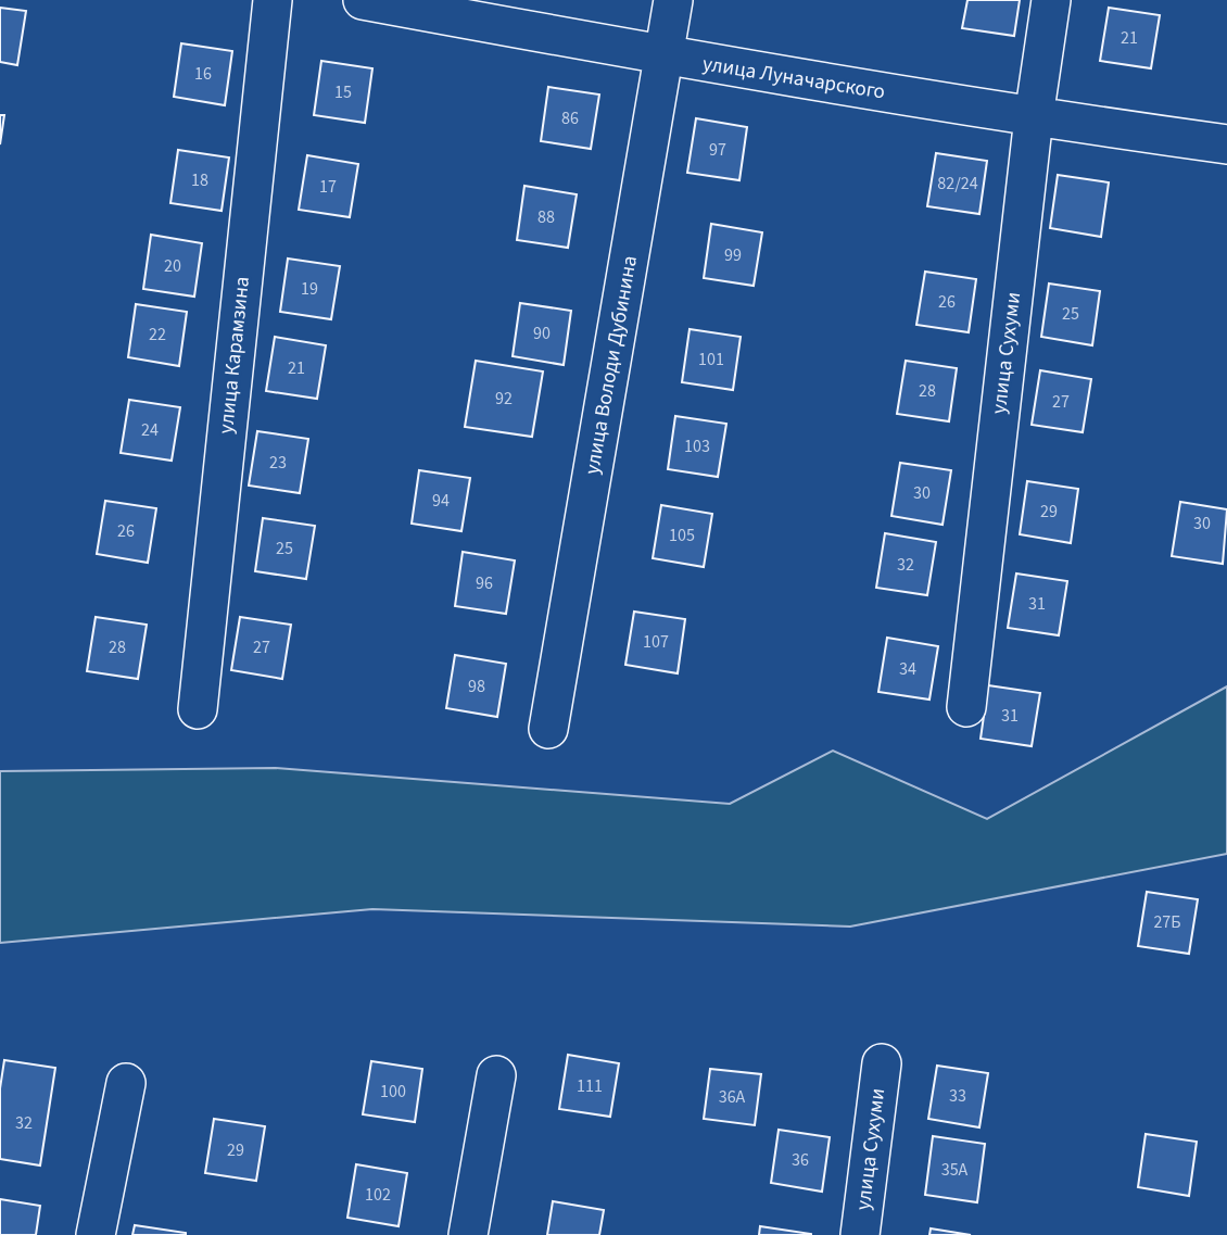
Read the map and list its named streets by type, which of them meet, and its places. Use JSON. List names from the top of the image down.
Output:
{
  "streets": {
    "street": [
      "улица Луначарского",
      "улица Сухуми",
      "улица Карамзина",
      "улица Володи Дубинина"
    ]
  },
  "crossings": [
    ["улица Луначарского", "улица Сухуми"],
    ["улица Луначарского", "улица Володи Дубинина"]
  ],
  "house_numbers": [
    "21",
    "16",
    "15",
    "86",
    "97",
    "18",
    "82/24",
    "17",
    "88",
    "99",
    "20",
    "19",
    "26",
    "25",
    "90",
    "22",
    "101",
    "21",
    "28",
    "92",
    "27",
    "24",
    "103",
    "23",
    "30",
    "94",
    "29",
    "30",
    "26",
    "105",
    "25",
    "32",
    "96",
    "31",
    "107",
    "28",
    "27",
    "34",
    "98",
    "31",
    "27Б",
    "111",
    "100",
    "33",
    "36А",
    "32",
    "29",
    "36",
    "35А",
    "102"
  ]
}
